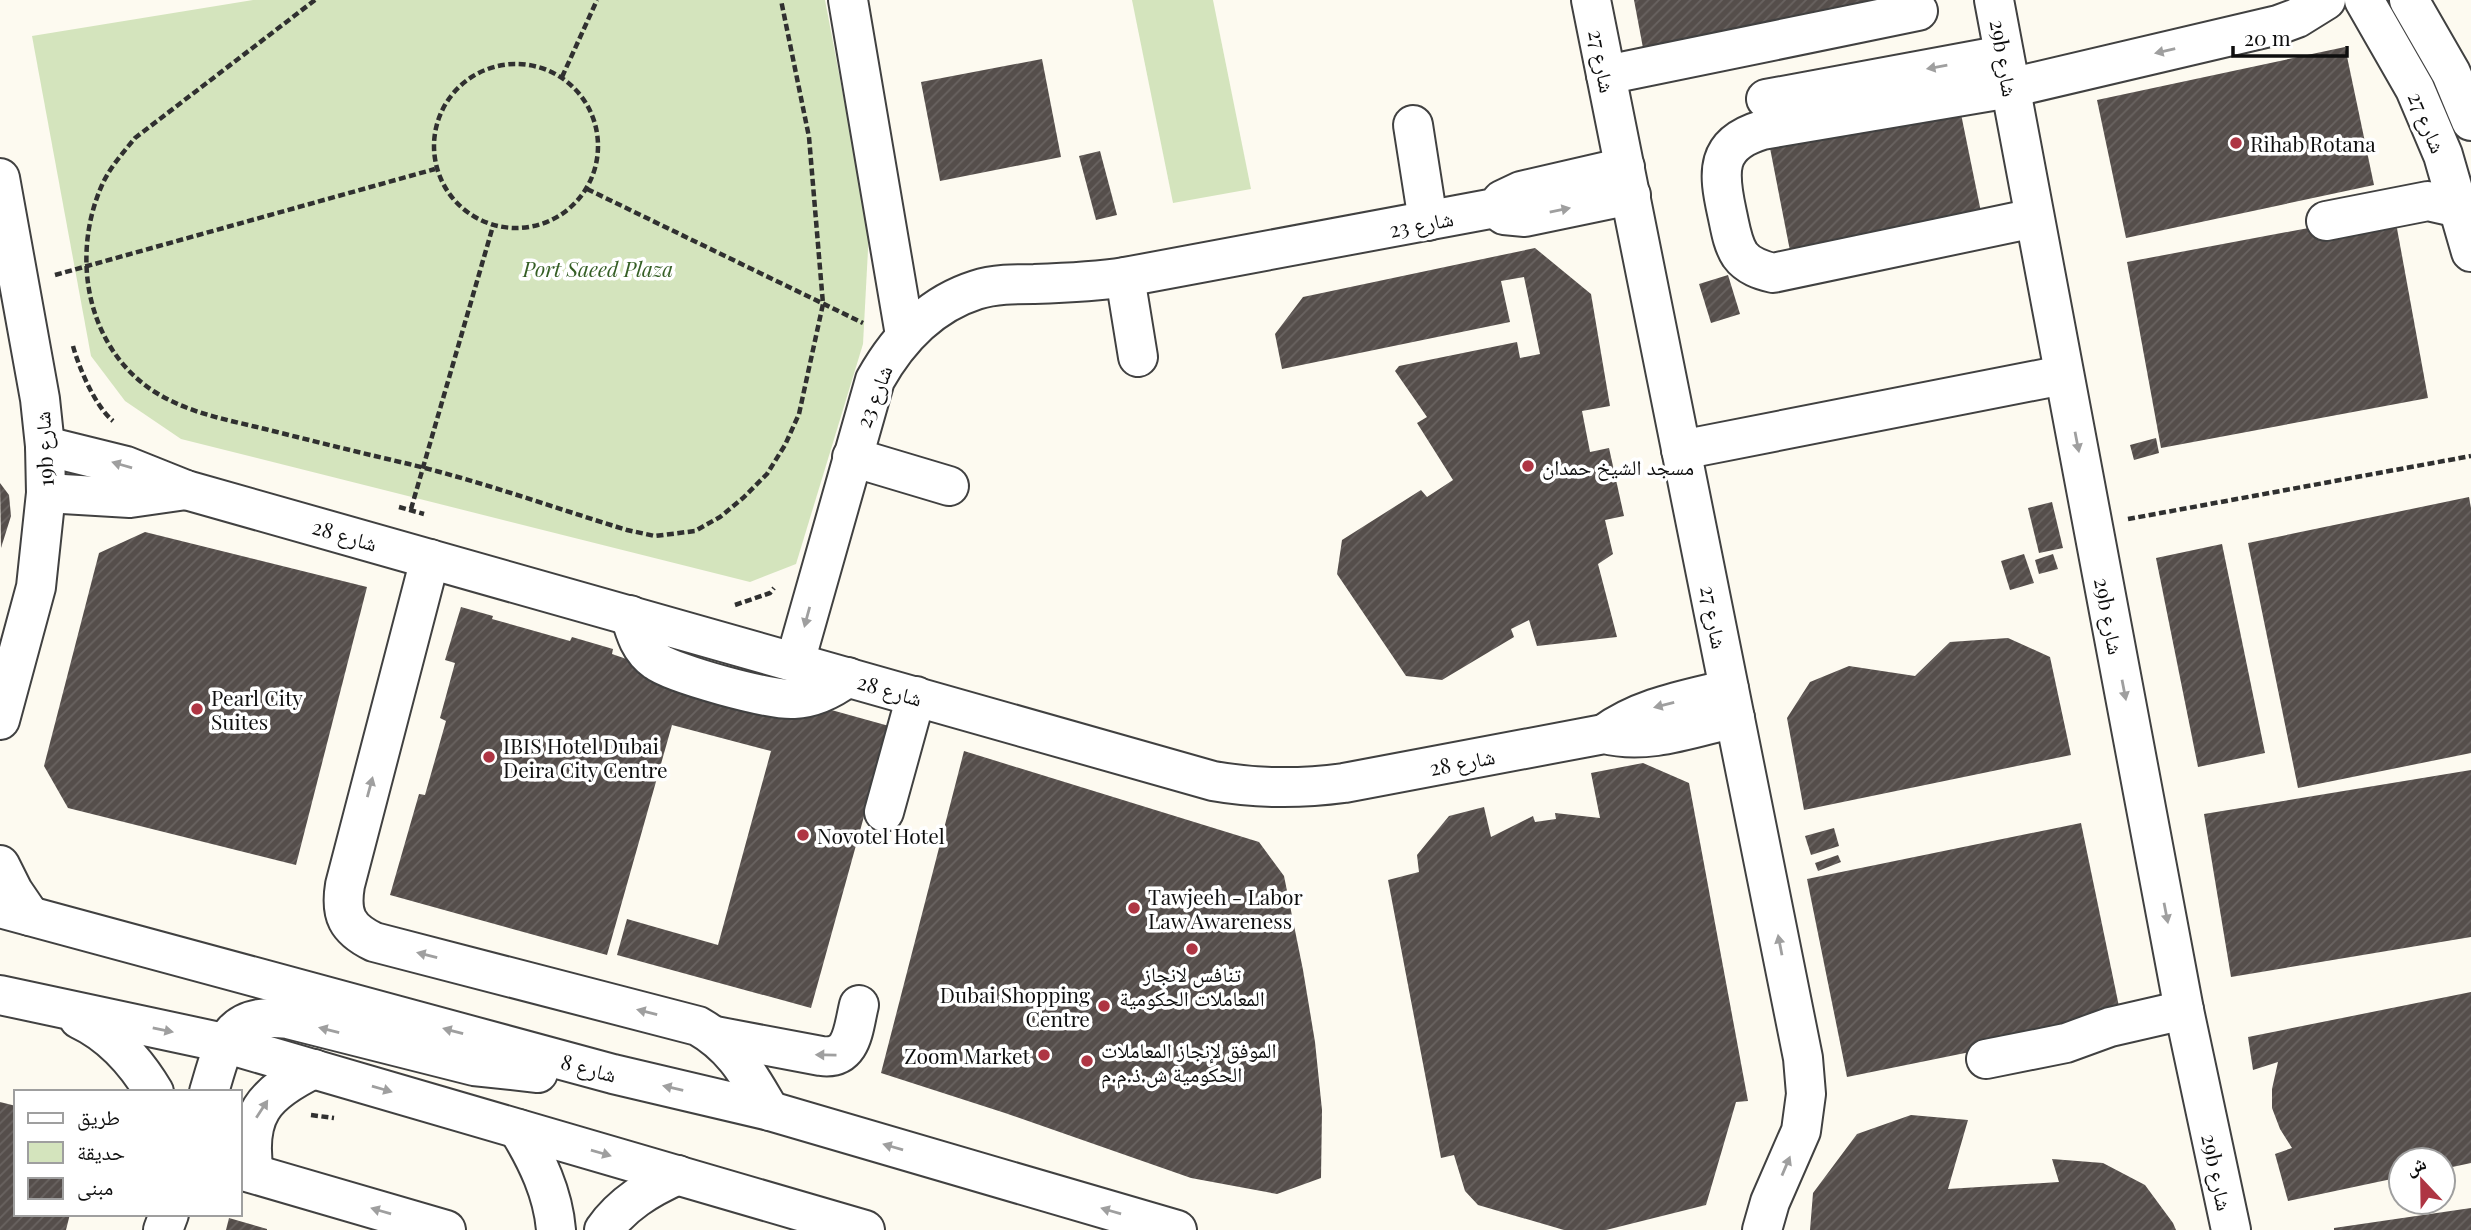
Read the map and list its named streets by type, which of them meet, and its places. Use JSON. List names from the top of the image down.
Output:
{
  "streets": {
    "street": [
      "29b شارع",
      "شارع 27",
      "شارع 23",
      "19b شارع",
      "شارع 28",
      "شارع 8"
    ]
  },
  "crossings": [
    ["شارع 27", "شارع 23"],
    ["شارع 27", "شارع 28"],
    ["شارع 23", "شارع 28"],
    ["19b شارع", "شارع 28"]
  ],
  "one_way": ["29b شارع"],
  "parks": ["Port Saeed Plaza"],
  "places": [
    "Rihab Rotana",
    "مسجد الشيخ حمدان",
    "Pearl City Suites",
    "IBIS Hotel Dubai Deira City Centre",
    "Novotel Hotel",
    "Tawjeeh - Labor Law Awareness",
    "تنافس لانجاز المعاملات الحكومية",
    "Dubai Shopping Centre",
    "Zoom Market",
    "الموفق لإنجاز المعاملات الحكومية ش.ذ.م.م"
  ],
  "legend": ["طريق", "حديقة", "مبنى"],
  "scale_bar": "20 m",
  "north": "top"
}
